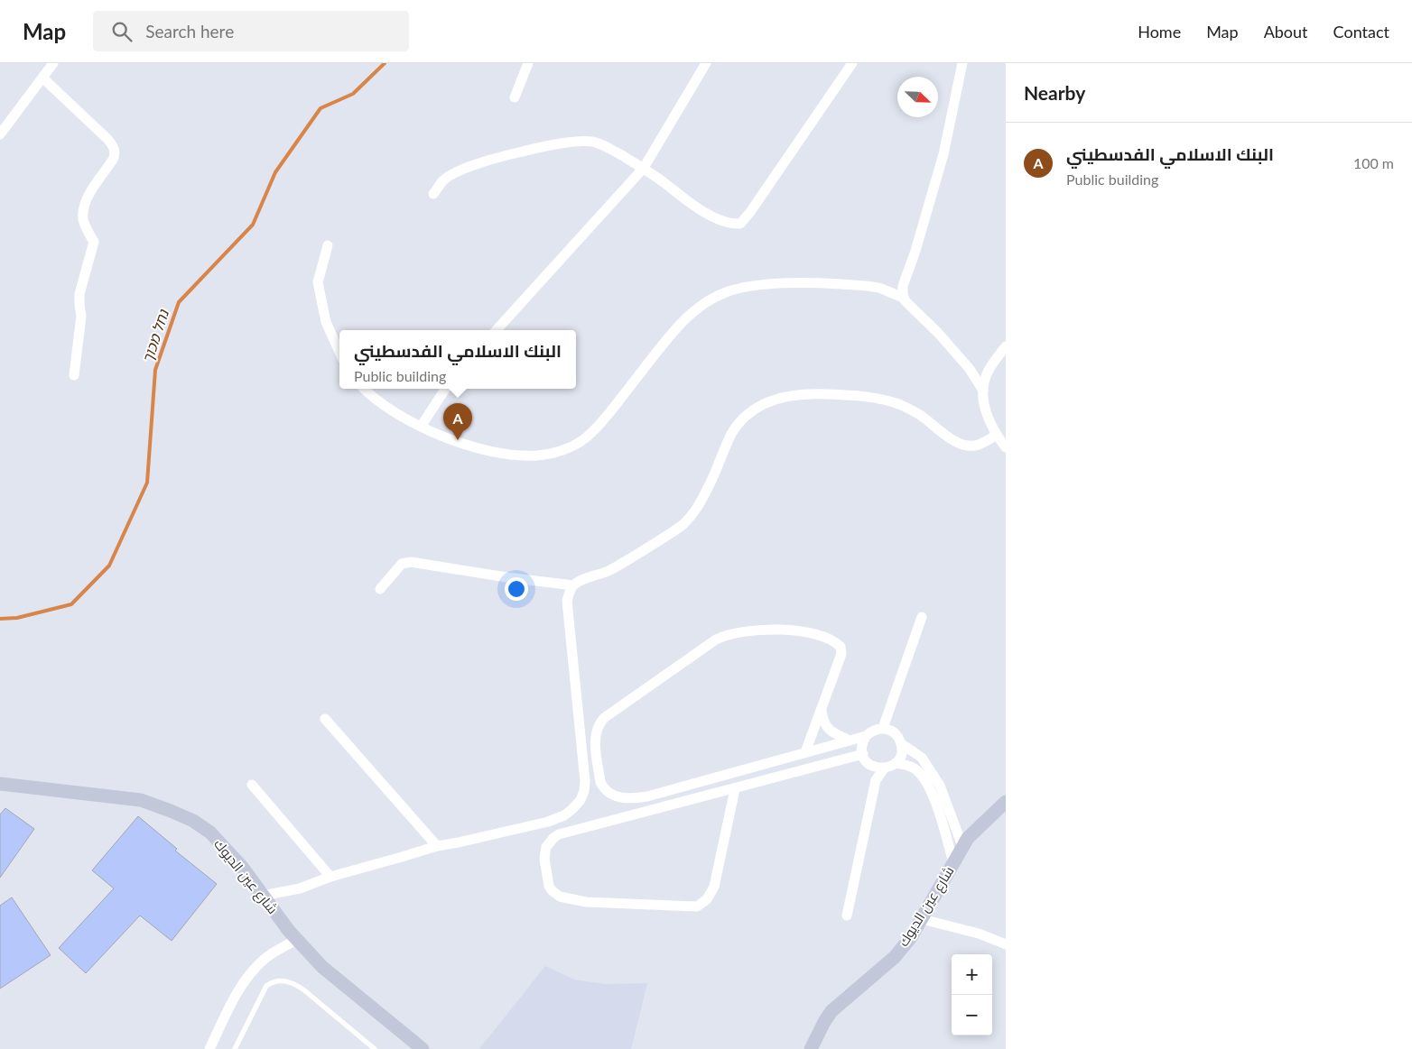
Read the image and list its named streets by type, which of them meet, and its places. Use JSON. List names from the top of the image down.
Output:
{
  "streets": {
    "street": ["شارع عين الديوك"]
  },
  "water": ["נחל מכוך"],
  "north": "bottom right",
  "page": {
    "header": "Map",
    "search": "Search here",
    "nav": [
      "Home",
      "Map",
      "About",
      "Contact"
    ],
    "heading": "Nearby",
    "list": [
      {
        "mark": "A",
        "name": "البنك الاسلامي الفدسطيني",
        "note": "Public building",
        "value": "100 m"
      }
    ],
    "popup": ["البنك الاسلامي الفدسطيني", "Public building"],
    "pins": "A",
    "map_buttons": ["+", "−"]
  }
}
